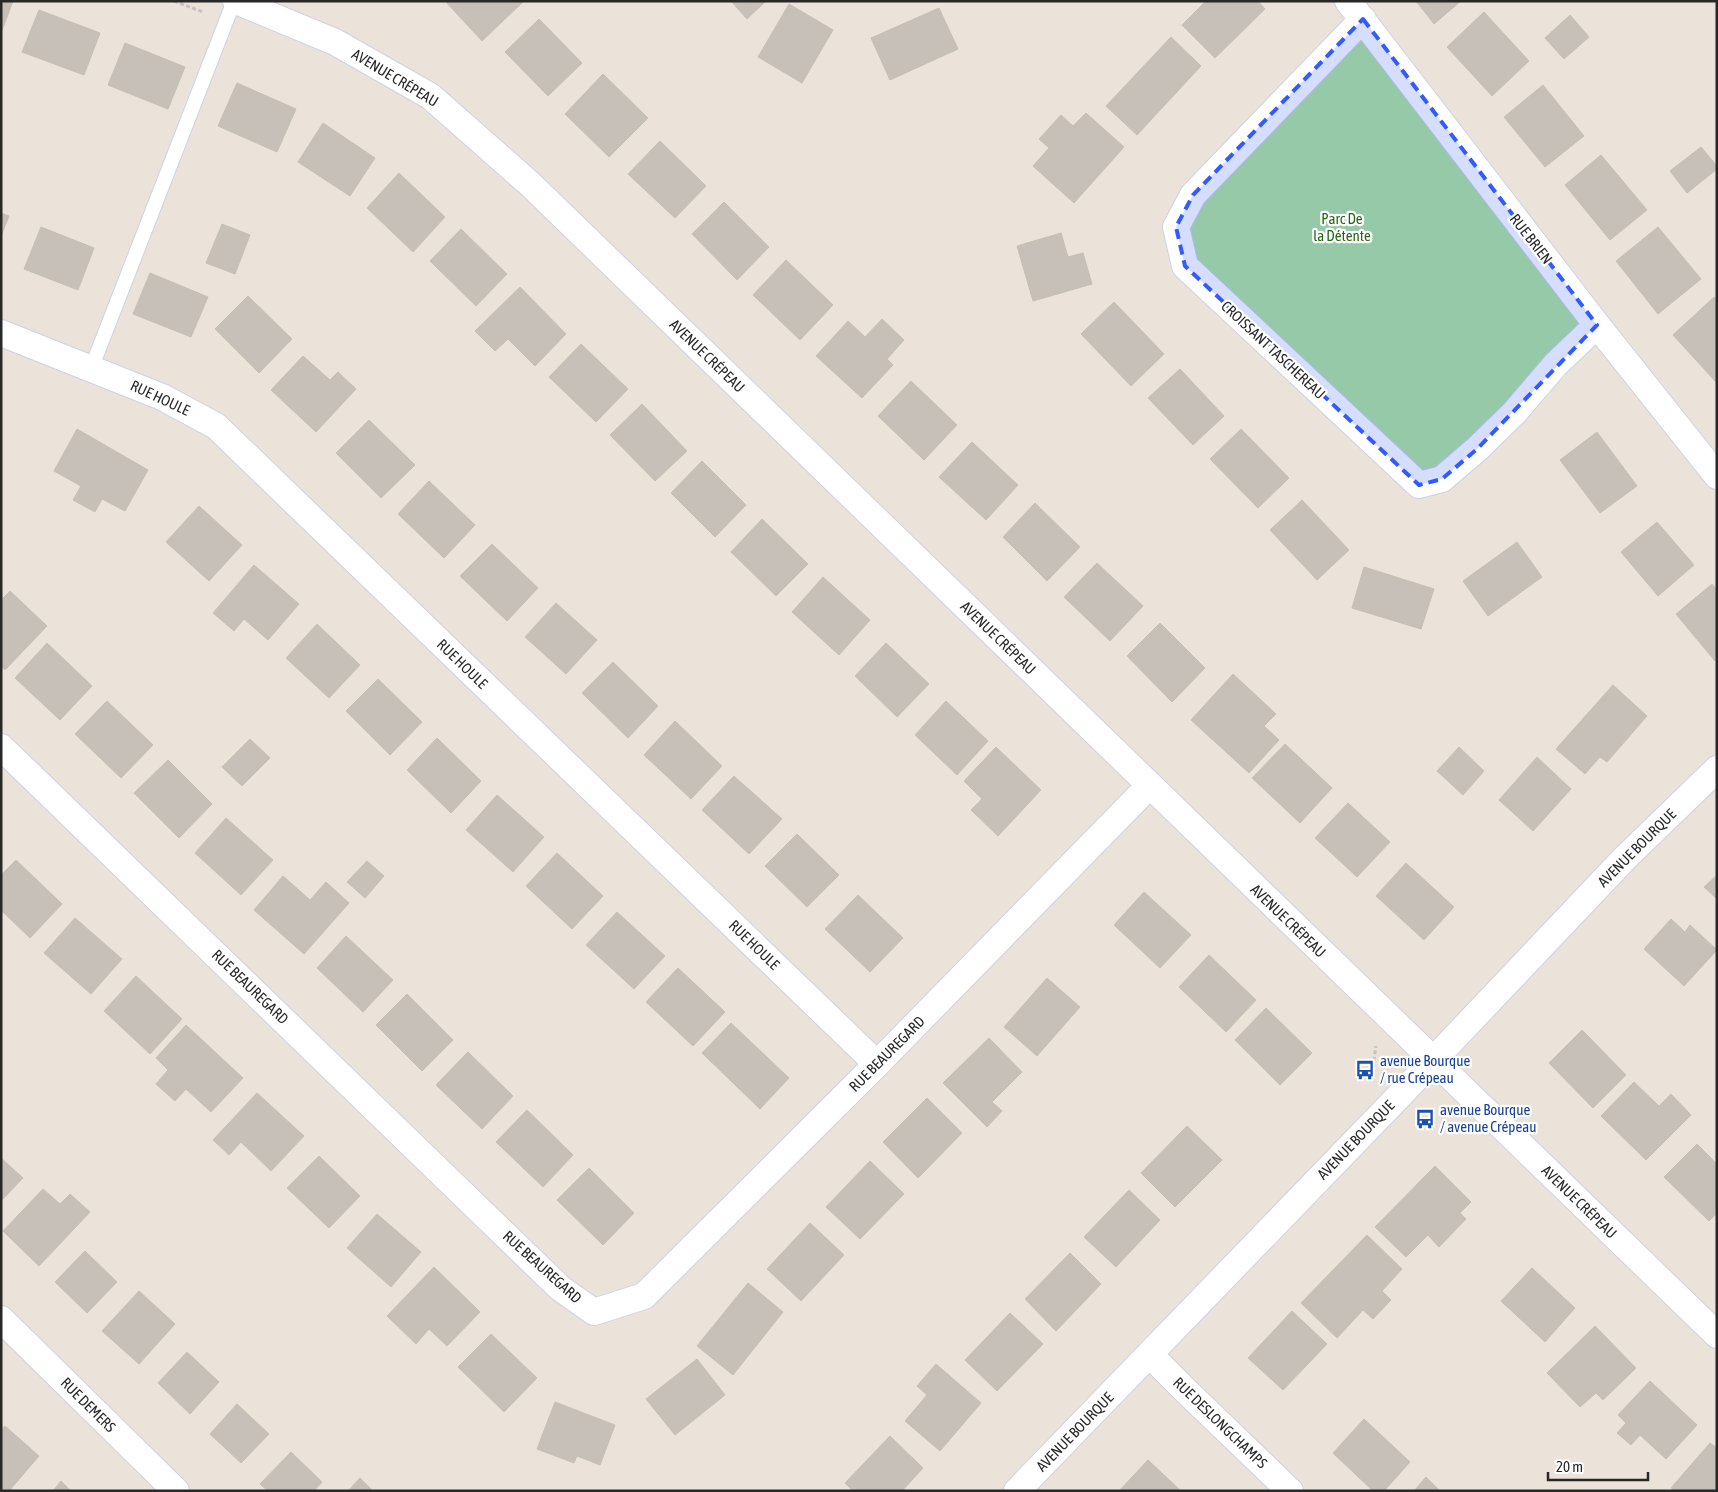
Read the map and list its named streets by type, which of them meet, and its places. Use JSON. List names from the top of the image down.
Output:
{
  "streets": {
    "street": [
      "AVENUE CRÉPEAU",
      "RUE BRIEN",
      "CROISSANT TASCHEREAU",
      "RUE HOULE",
      "AVENUE BOURQUE",
      "RUE BEAUREGARD",
      "RUE DEMERS",
      "RUE DESLONGCHAMPS"
    ]
  },
  "crossings": [
    ["AVENUE CRÉPEAU", "AVENUE BOURQUE"],
    ["AVENUE CRÉPEAU", "RUE BEAUREGARD"],
    ["RUE BRIEN", "CROISSANT TASCHEREAU"],
    ["RUE HOULE", "RUE BEAUREGARD"],
    ["AVENUE BOURQUE", "RUE DESLONGCHAMPS"]
  ],
  "parks": ["Parc De la Détente"],
  "places": {
    "bus stop": ["avenue Bourque / rue Crépeau", "avenue Bourque / avenue Crépeau"]
  },
  "scale_bar": "20 m"
}
